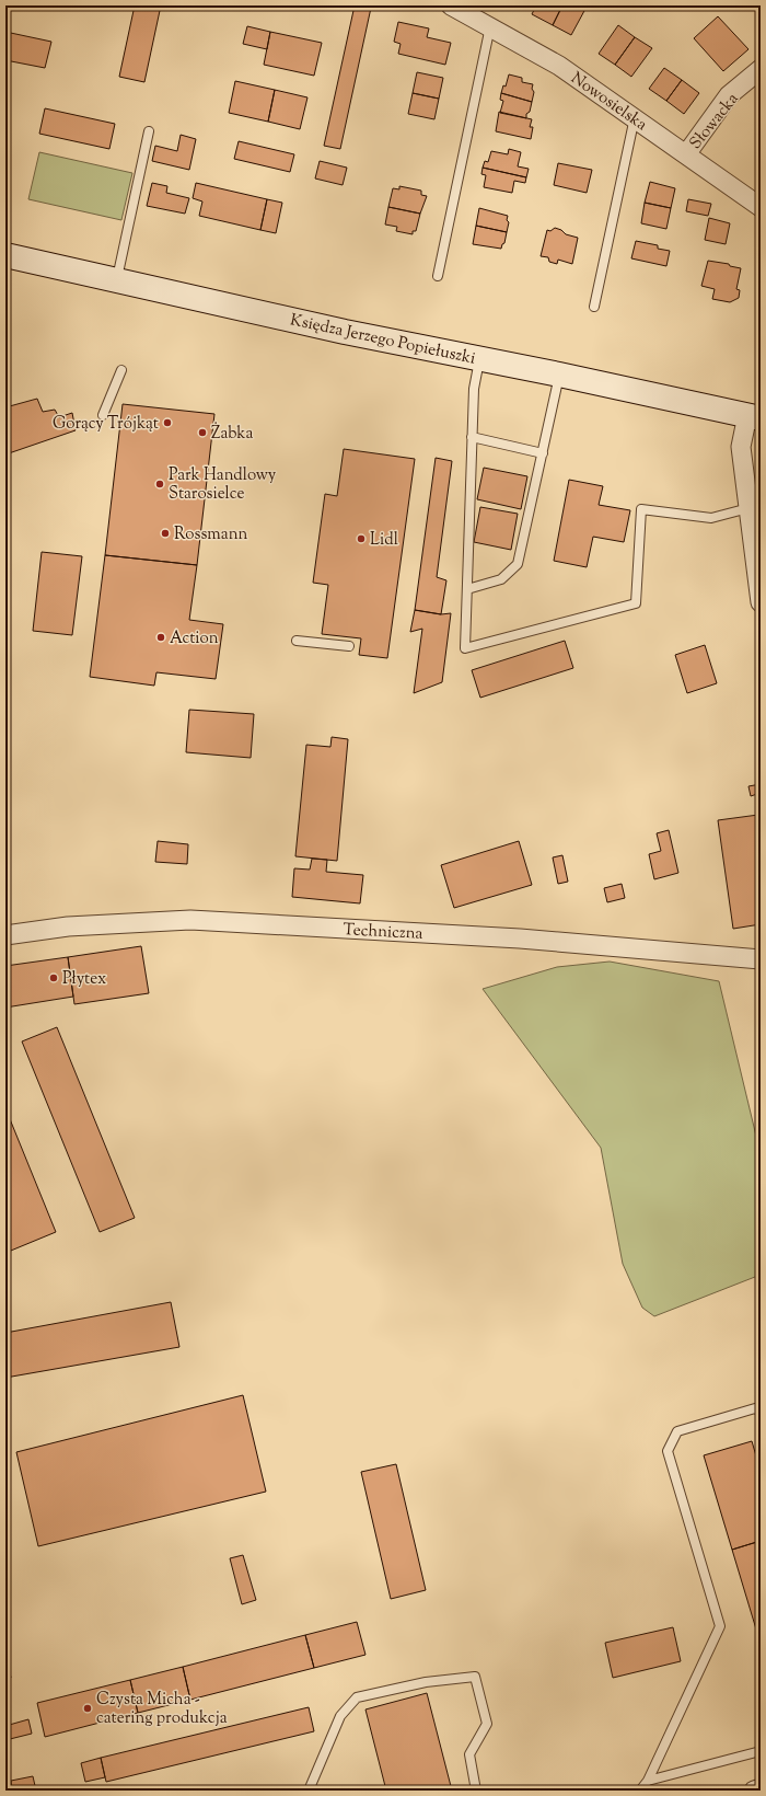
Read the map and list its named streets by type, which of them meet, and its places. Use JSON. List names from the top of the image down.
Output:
{
  "streets": {
    "street": [
      "Nowosielska",
      "Słowacka",
      "Księdza Jerzego Popiełuszki",
      "Techniczna"
    ]
  },
  "crossings": [
    ["Nowosielska", "Słowacka"]
  ],
  "places": [
    "Gorący Trójkąt",
    "Żabka",
    "Park Handlowy Starosielce",
    "Rossmann",
    "Lidl",
    "Action",
    "Płytex",
    "Czysta Micha - catering produkcja"
  ]
}
